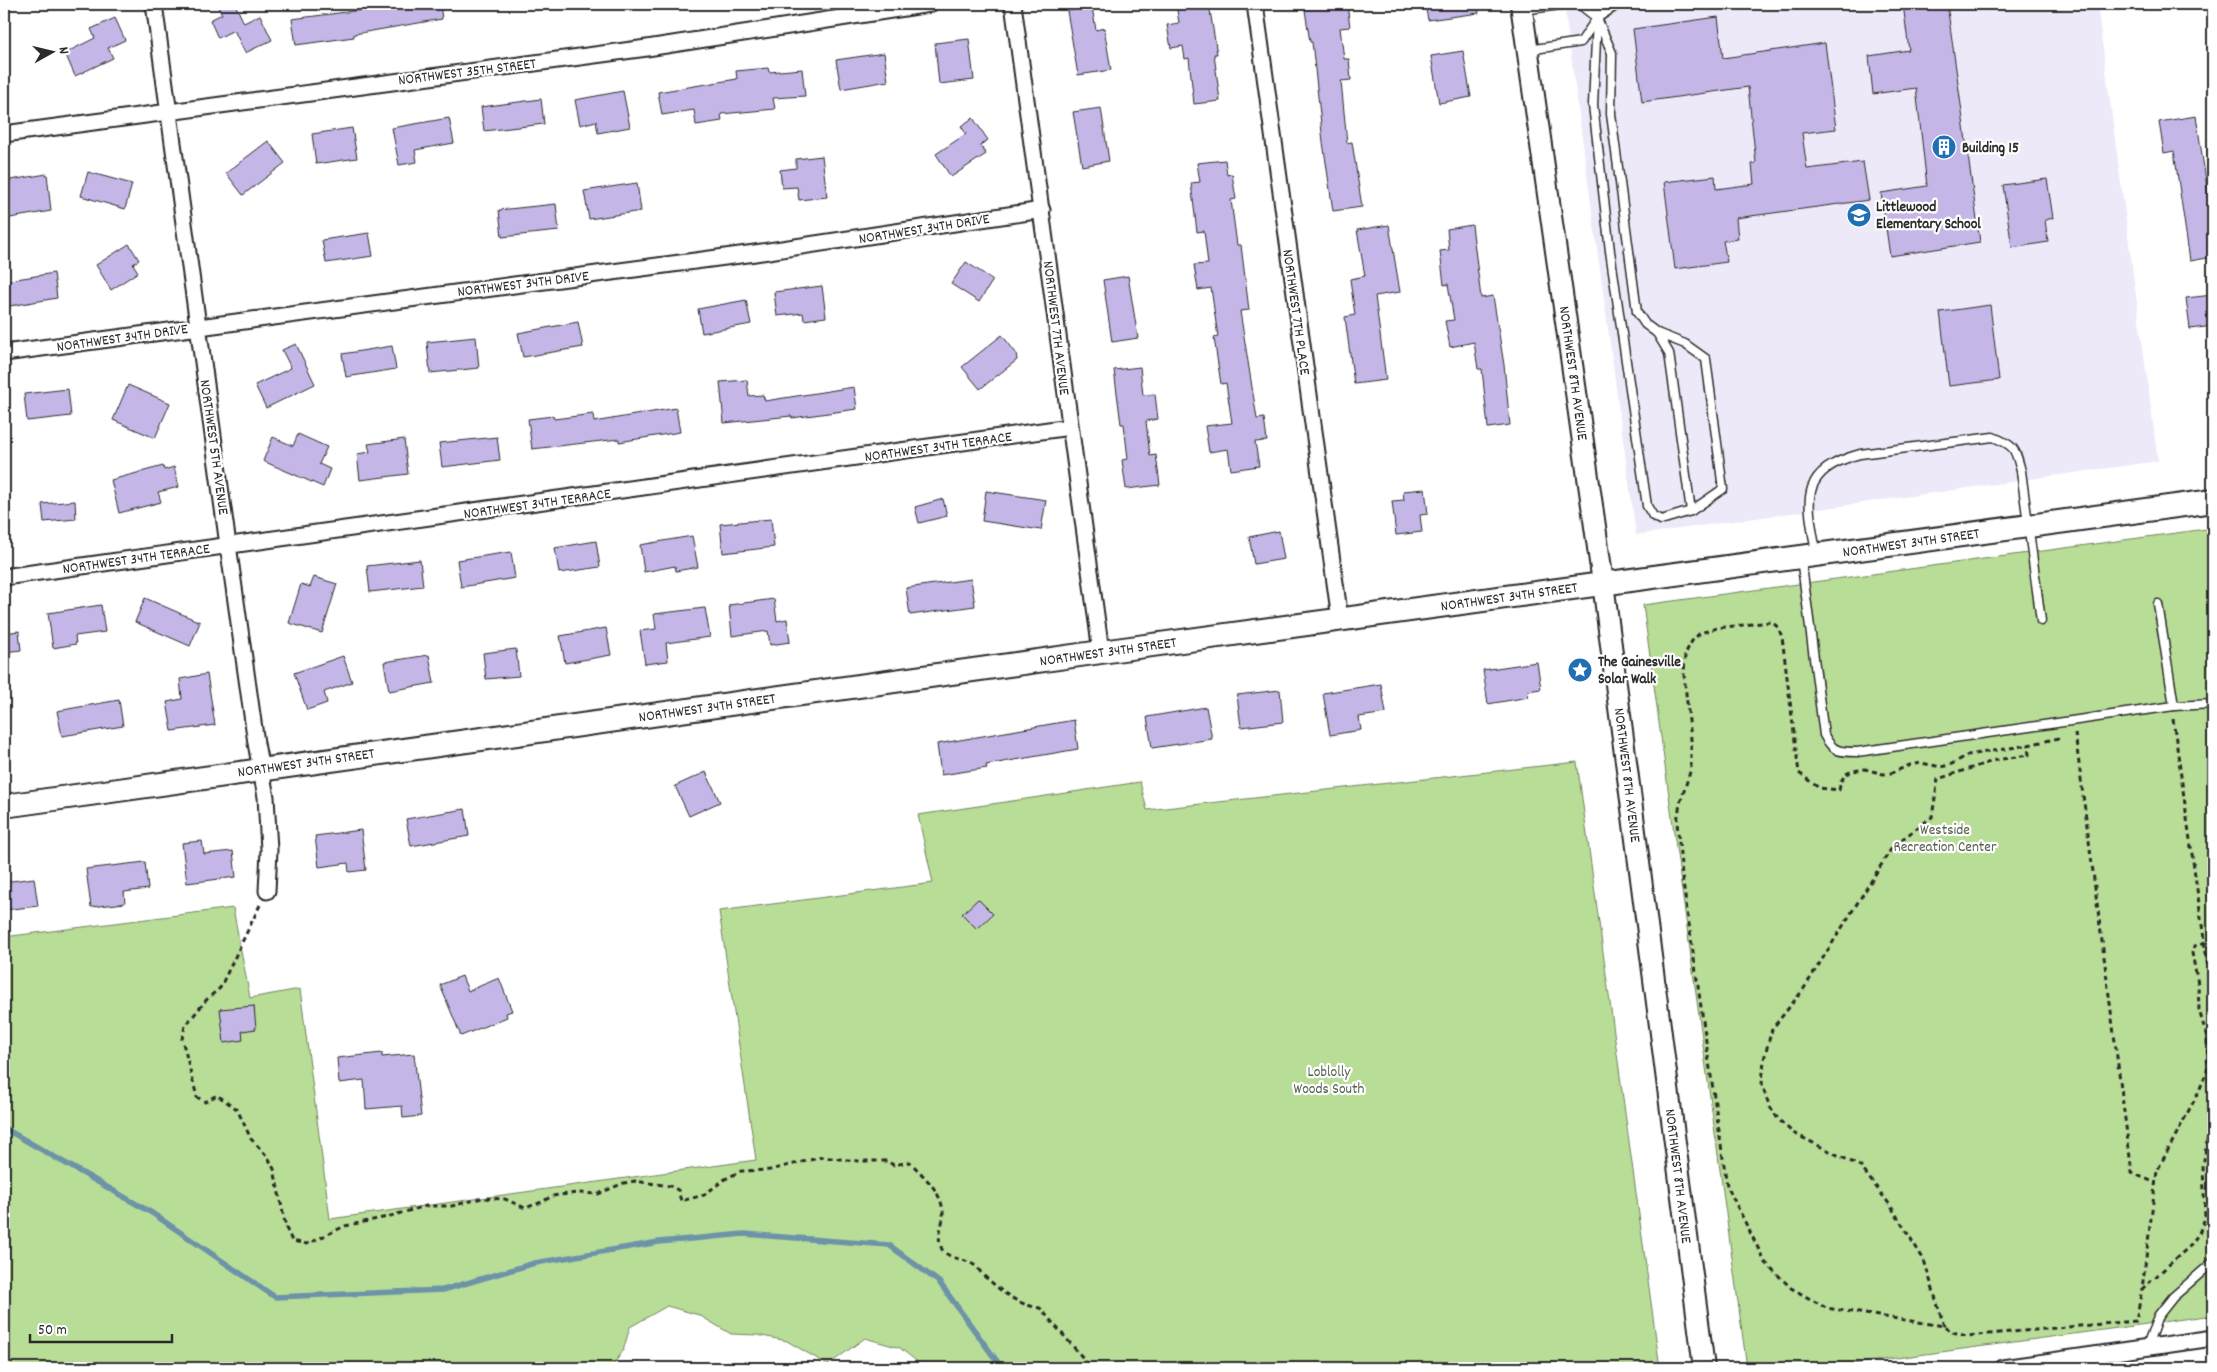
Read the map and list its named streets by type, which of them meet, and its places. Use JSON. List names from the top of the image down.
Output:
{
  "streets": {
    "main road": ["NORTHWEST 34TH STREET"],
    "street": [
      "NORTHWEST 35TH STREET",
      "NORTHWEST 34TH DRIVE",
      "NORTHWEST 7TH PLACE",
      "NORTHWEST 7TH AVENUE",
      "NORTHWEST 8TH AVENUE",
      "NORTHWEST 34TH TERRACE",
      "NORTHWEST 5TH AVENUE"
    ]
  },
  "crossings": [
    ["NORTHWEST 35TH STREET", "NORTHWEST 5TH AVENUE"],
    ["NORTHWEST 34TH DRIVE", "NORTHWEST 7TH AVENUE"],
    ["NORTHWEST 34TH DRIVE", "NORTHWEST 5TH AVENUE"],
    ["NORTHWEST 7TH PLACE", "NORTHWEST 34TH STREET"],
    ["NORTHWEST 7TH AVENUE", "NORTHWEST 34TH TERRACE"],
    ["NORTHWEST 7TH AVENUE", "NORTHWEST 34TH STREET"],
    ["NORTHWEST 8TH AVENUE", "NORTHWEST 34TH STREET"],
    ["NORTHWEST 34TH TERRACE", "NORTHWEST 5TH AVENUE"],
    ["NORTHWEST 5TH AVENUE", "NORTHWEST 34TH STREET"]
  ],
  "parks": ["Westside Recreation Center", "Loblolly Woods South"],
  "places": {
    "building": ["Building 15"],
    "school or university": ["Littlewood Elementary School"],
    "place": ["The Gainesville Solar Walk"]
  },
  "scale_bar": "50 m",
  "north": "right"
}
